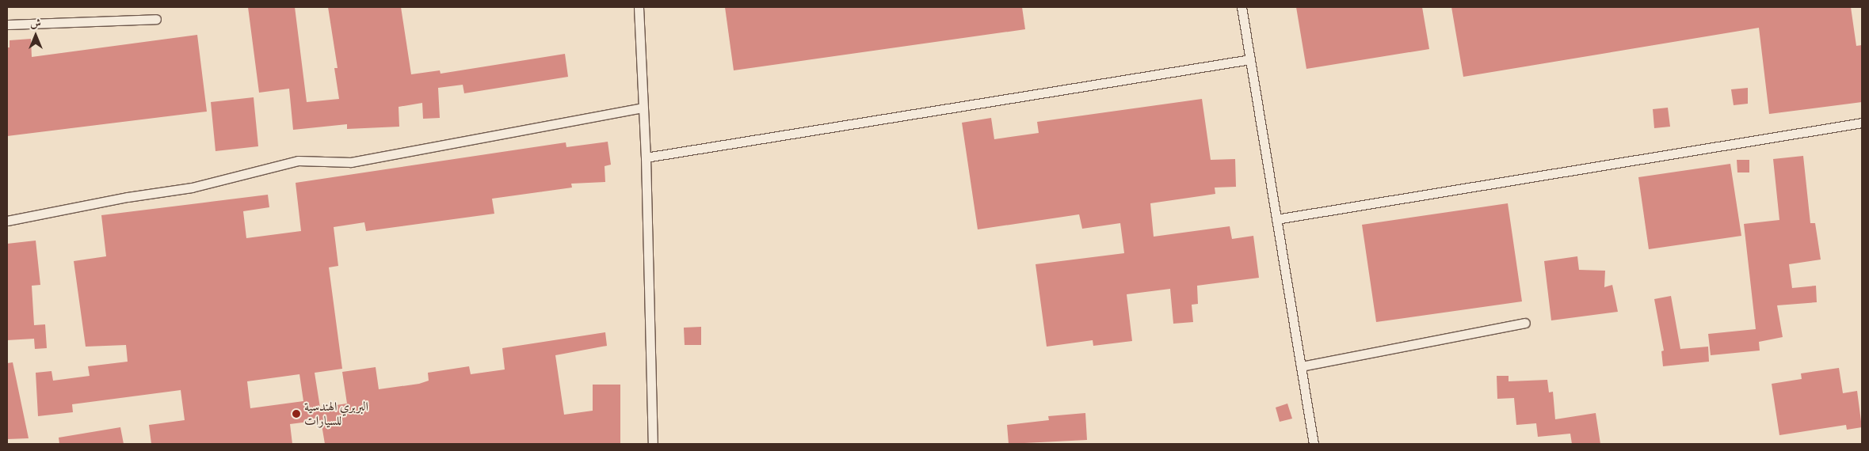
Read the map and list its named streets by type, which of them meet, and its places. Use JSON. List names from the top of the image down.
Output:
{
  "places": ["البربري الهندسية للسيارات"],
  "north": "top"
}
